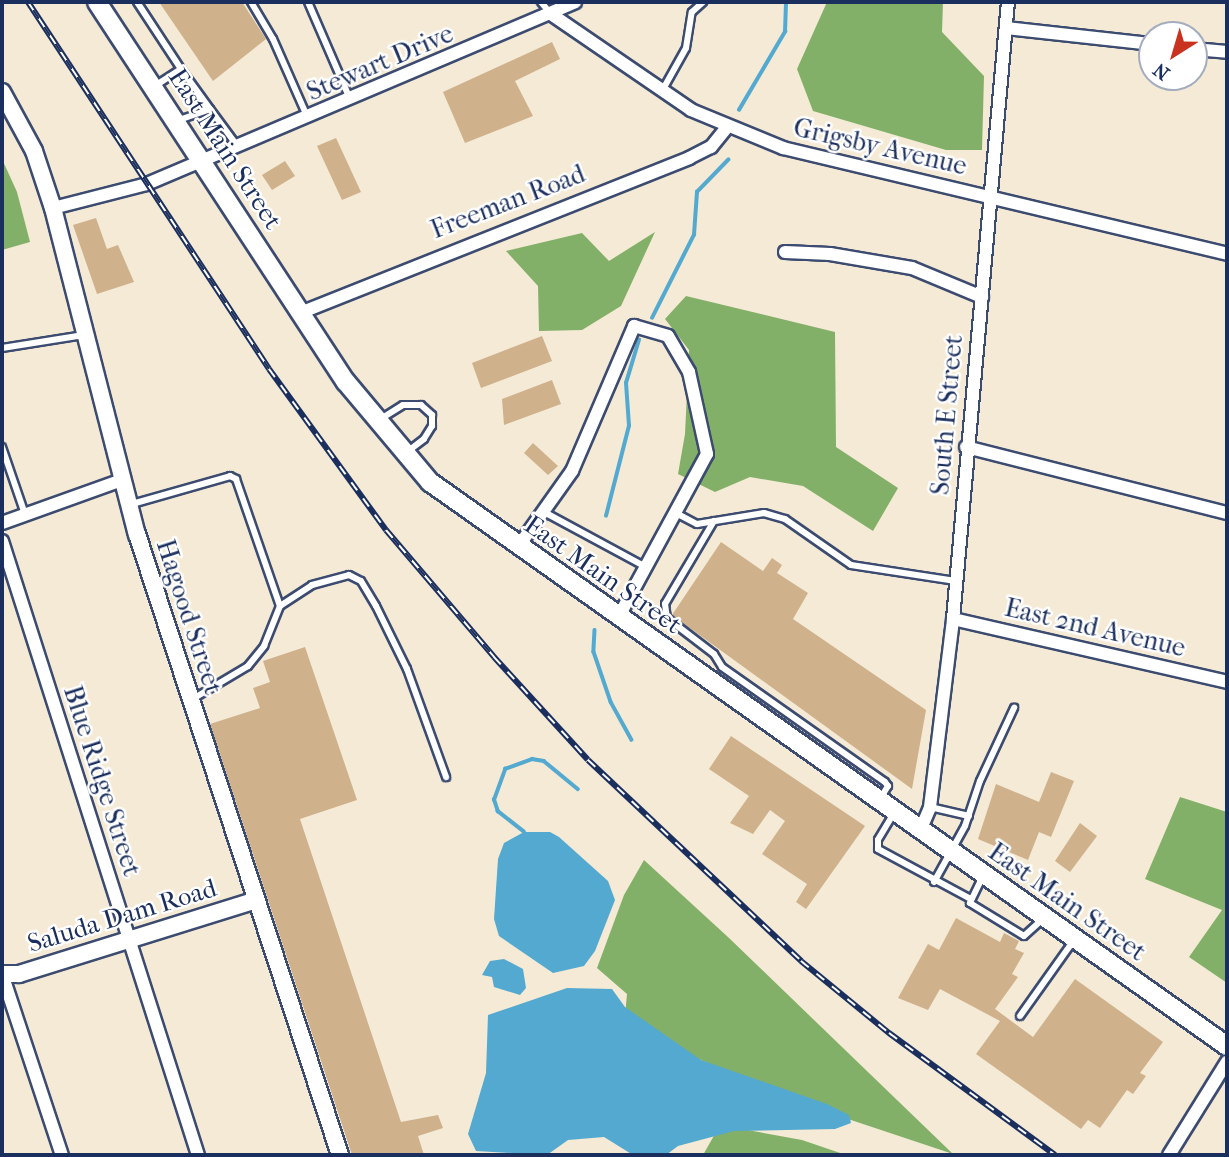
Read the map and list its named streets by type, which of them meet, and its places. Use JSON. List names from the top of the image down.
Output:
{
  "streets": {
    "main road": ["East Main Street"],
    "street": [
      "Stewart Drive",
      "Grigsby Avenue",
      "Freeman Road",
      "South E Street",
      "Hagood Street",
      "East 2nd Avenue",
      "Blue Ridge Street",
      "Saluda Dam Road"
    ]
  },
  "crossings": [
    ["Stewart Drive", "Grigsby Avenue"],
    ["Stewart Drive", "East Main Street"],
    ["Stewart Drive", "Hagood Street"],
    ["Grigsby Avenue", "Freeman Road"],
    ["Grigsby Avenue", "South E Street"],
    ["East Main Street", "Freeman Road"],
    ["East Main Street", "South E Street"],
    ["South E Street", "East 2nd Avenue"],
    ["Hagood Street", "Saluda Dam Road"],
    ["Blue Ridge Street", "Saluda Dam Road"]
  ],
  "north": "bottom left"
}
